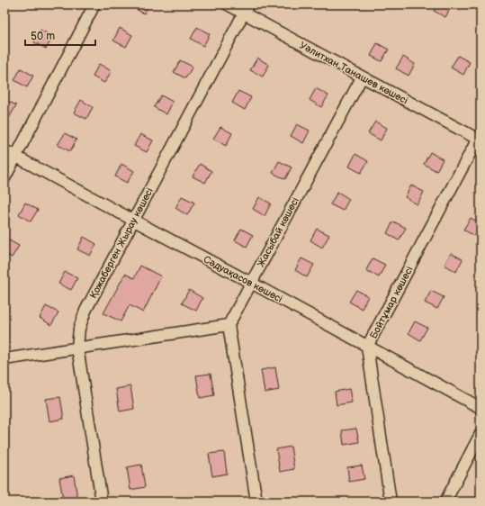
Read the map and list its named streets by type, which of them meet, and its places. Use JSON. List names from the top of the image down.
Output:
{
  "streets": {
    "street": [
      "Уәлитхан Танашев көшесі",
      "Жасыбай көшесі",
      "Қожаберген Жырау көшесі",
      "Сәдуақасов көшесі",
      "Бойтұмар көшесі"
    ]
  },
  "crossings": [
    ["Уәлитхан Танашев көшесі", "Жасыбай көшесі"],
    ["Уәлитхан Танашев көшесі", "Қожаберген Жырау көшесі"],
    ["Уәлитхан Танашев көшесі", "Бойтұмар көшесі"],
    ["Жасыбай көшесі", "Сәдуақасов көшесі"],
    ["Қожаберген Жырау көшесі", "Сәдуақасов көшесі"],
    ["Сәдуақасов көшесі", "Бойтұмар көшесі"]
  ],
  "scale_bar": "50 m"
}
